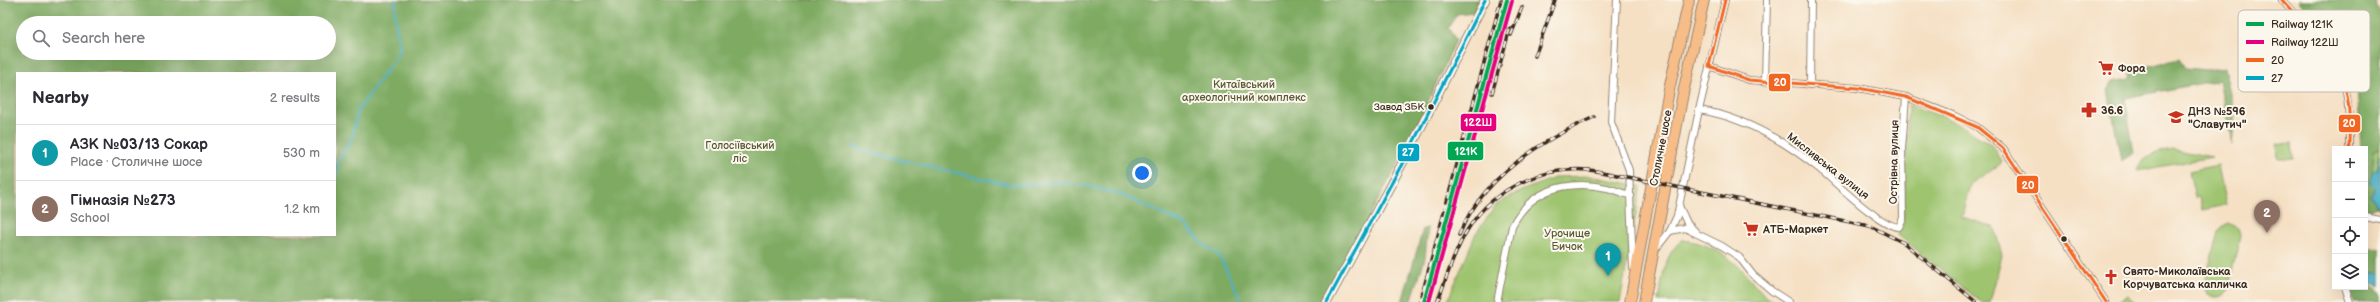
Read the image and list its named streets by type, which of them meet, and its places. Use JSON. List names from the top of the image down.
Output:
{
  "streets": {
    "highway": ["Столичне шосе"],
    "street": ["Острівна вулиця", "Мисливська вулиця"]
  },
  "crossings": [
    ["Острівна вулиця", "Мисливська вулиця"]
  ],
  "parks": ["Китаївський археологічний комплекс", "Голосіївський ліс", "Урочище Бичок"],
  "places": {
    "supermarket": ["Фора", "АТБ-Маркет"],
    "other": ["Завод ЗБК"],
    "pharmacy": ["36.6"],
    "school or university": ["ДНЗ №596 \"Славутич\""],
    "church": ["Свято-Миколаївська Корчуватська капличка"]
  },
  "lines": [
    "rail line 121К",
    "transit line 20",
    "transit line 27",
    "rail line 122Ш"
  ],
  "legend": [
    "Railway 121К",
    "Railway 122Ш",
    "20",
    "27"
  ],
  "page": {
    "search": "Search here",
    "heading": ["Nearby", "2 results"],
    "list": [
      {
        "mark": "1",
        "name": "АЗК №03/13 Сокар",
        "note": "Place · Столичне шосе",
        "value": "530 m"
      },
      {
        "mark": "2",
        "name": "Гімназія №273",
        "note": "School",
        "value": "1.2 km"
      }
    ],
    "map_buttons": ["+", "−"],
    "pins": ["2", "1"]
  }
}
